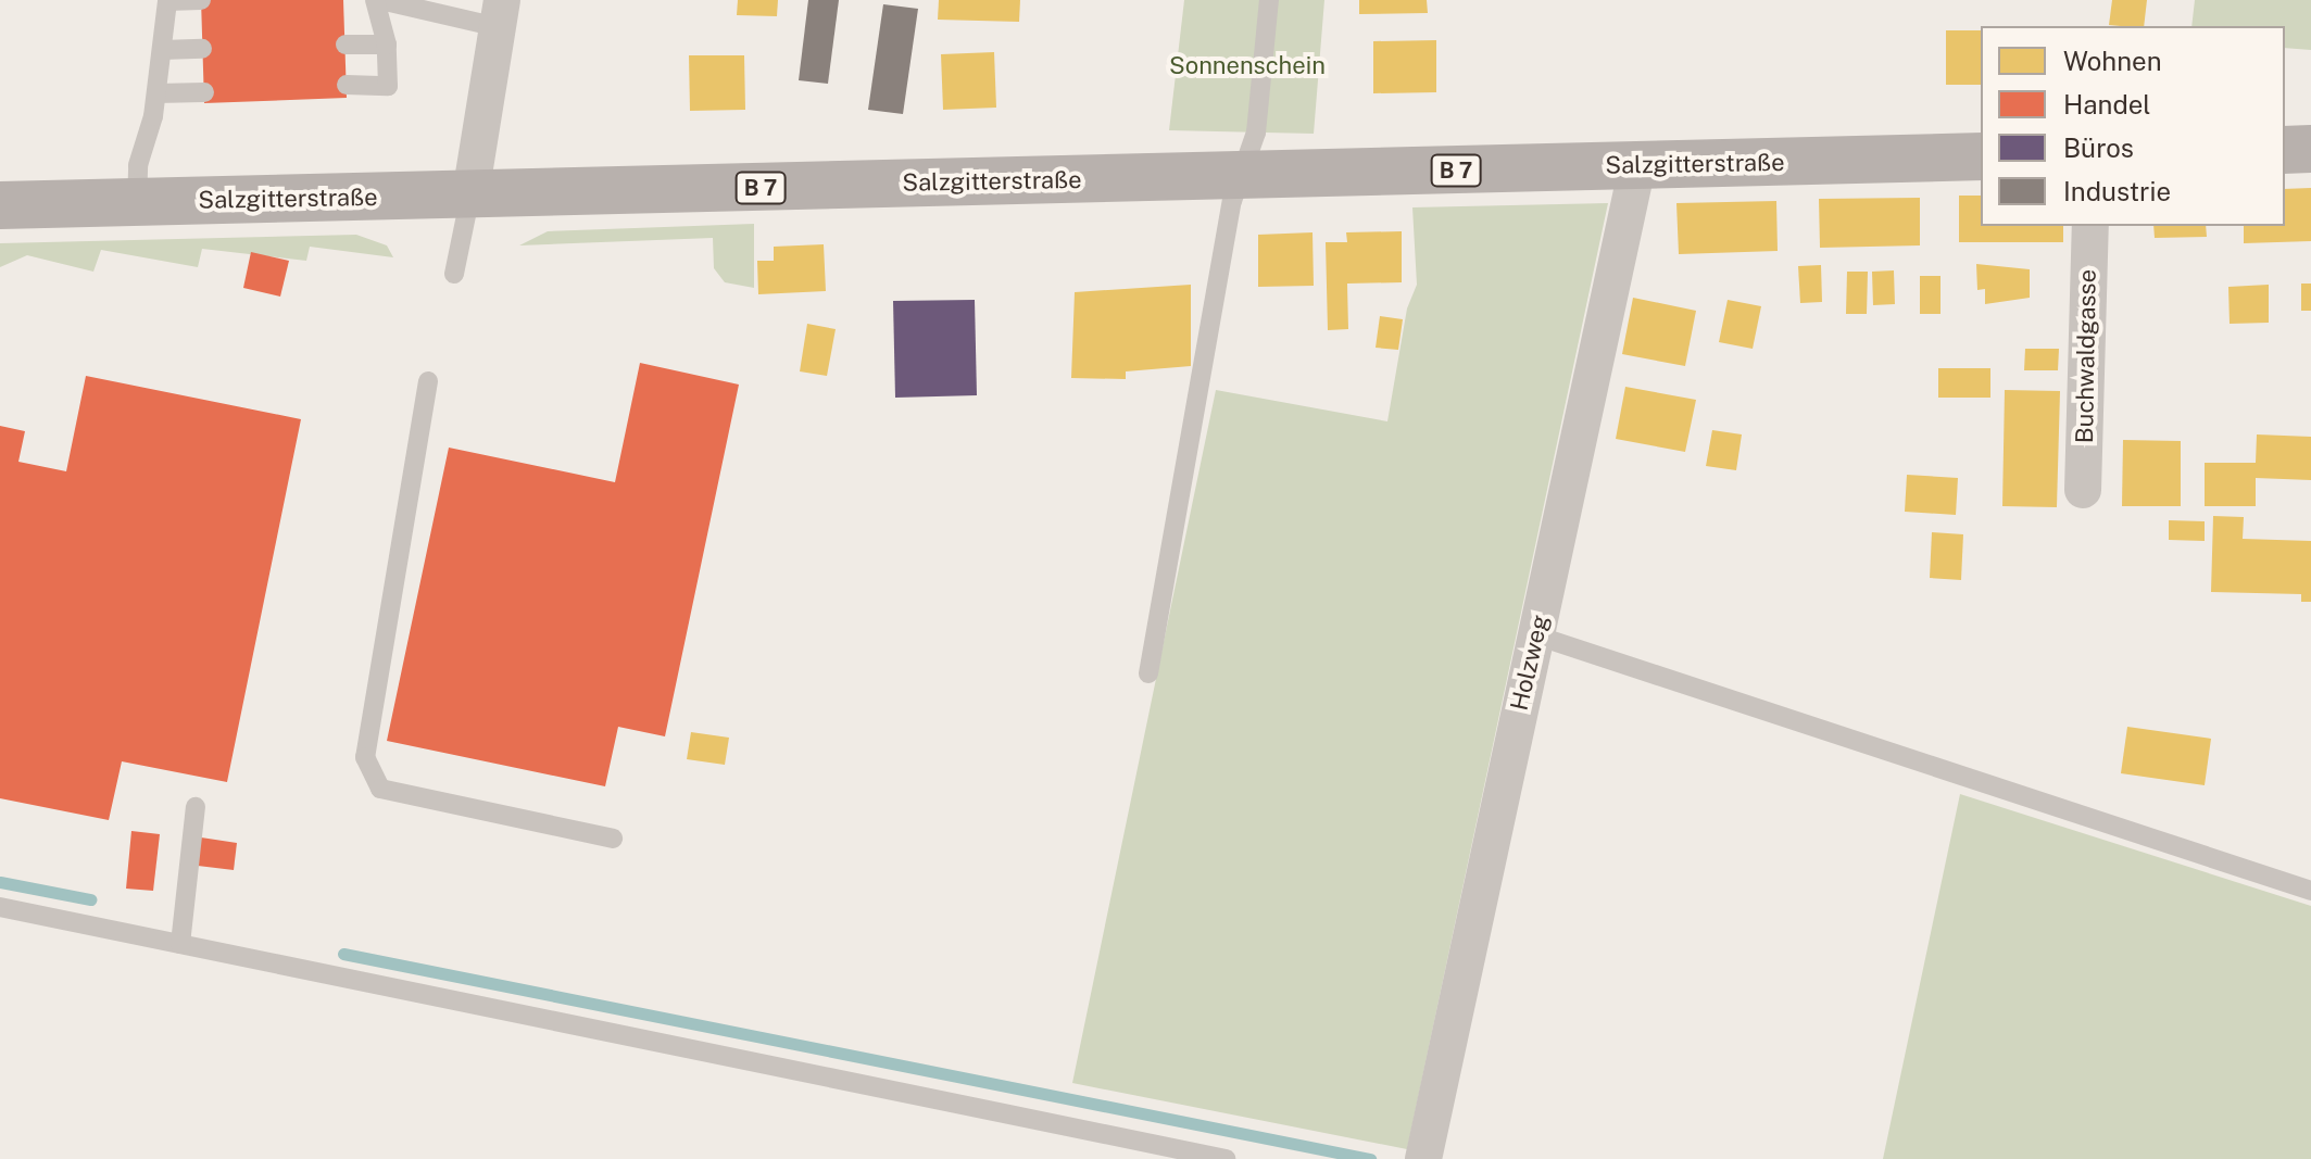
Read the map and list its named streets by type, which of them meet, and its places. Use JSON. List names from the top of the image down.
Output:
{
  "streets": {
    "main road": ["Salzgitterstraße", "B 7"],
    "street": ["Buchwaldgasse", "Holzweg"]
  },
  "crossings": [
    ["Salzgitterstraße", "Holzweg"]
  ],
  "parks": ["Sonnenschein"],
  "legend": [
    "Wohnen",
    "Handel",
    "Büros",
    "Industrie"
  ]
}
